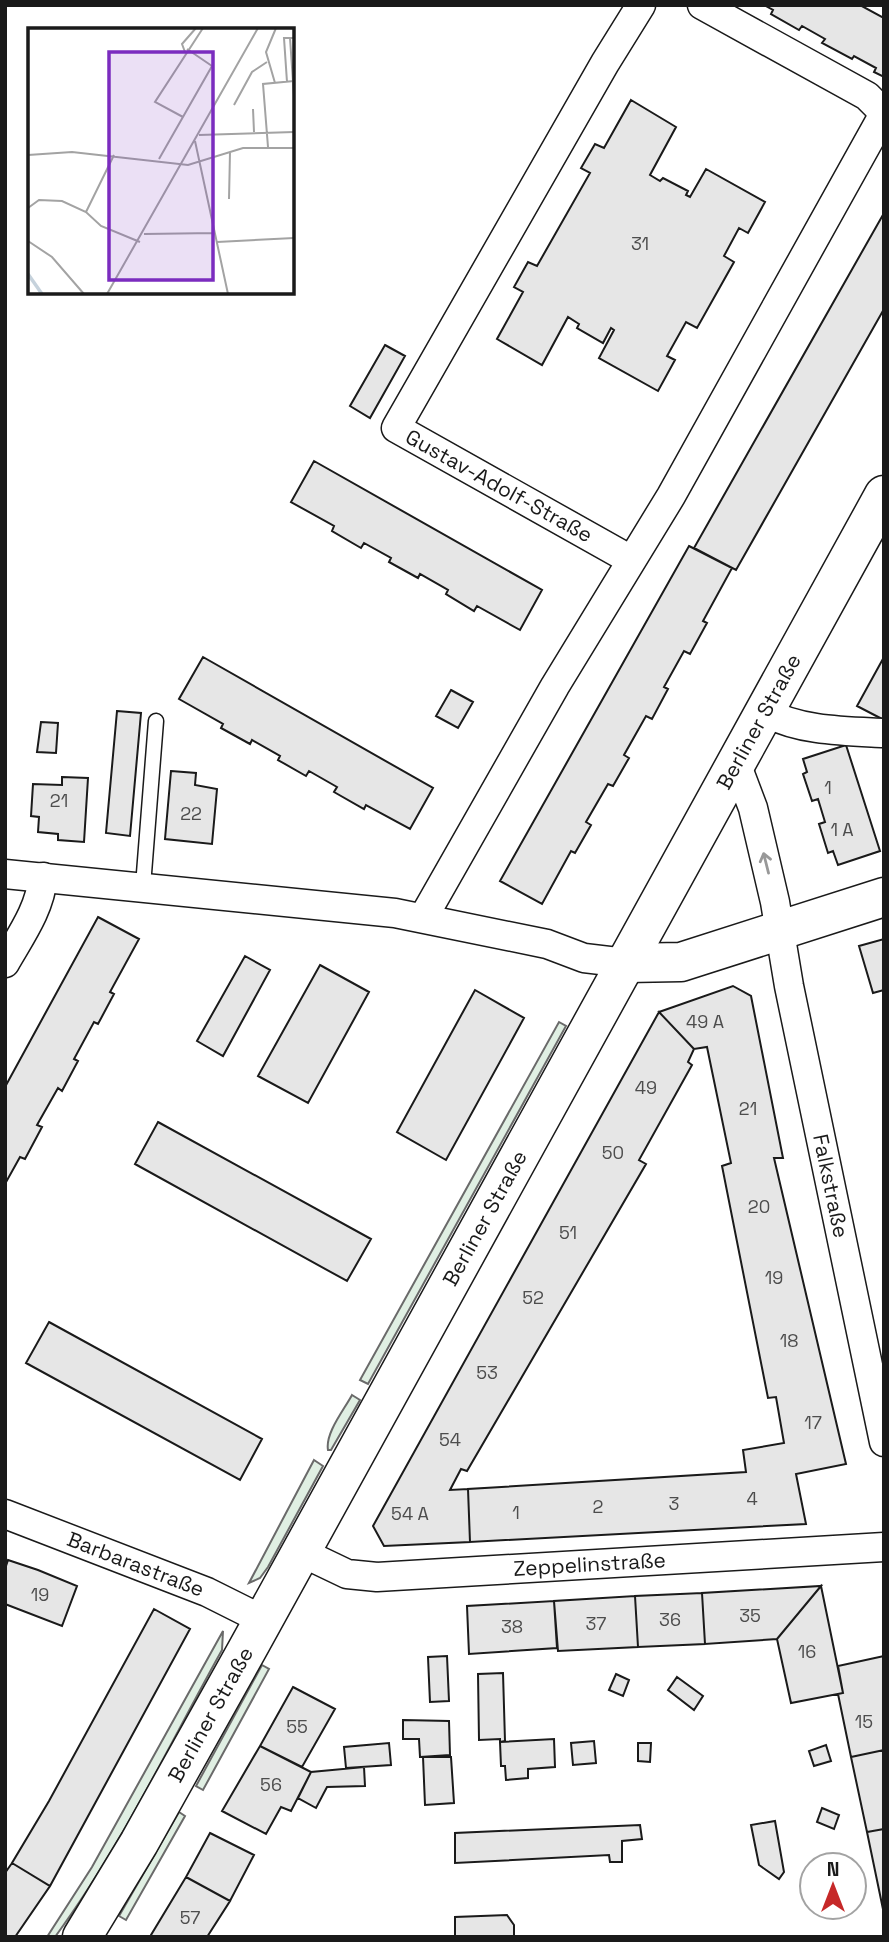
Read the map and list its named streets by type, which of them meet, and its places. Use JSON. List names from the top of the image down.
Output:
{
  "streets": {
    "main road": ["Berliner Straße"],
    "street": [
      "Gustav-Adolf-Straße",
      "Falkstraße",
      "Barbarastraße",
      "Zeppelinstraße"
    ]
  },
  "crossings": [
    ["Berliner Straße", "Falkstraße"],
    ["Berliner Straße", "Barbarastraße"],
    ["Berliner Straße", "Zeppelinstraße"]
  ],
  "house_numbers": [
    "31",
    "1",
    "21",
    "22",
    "1 A",
    "49 A",
    "49",
    "21",
    "50",
    "20",
    "51",
    "19",
    "52",
    "18",
    "53",
    "17",
    "54",
    "4",
    "3",
    "2",
    "1",
    "54 A",
    "19",
    "35",
    "36",
    "37",
    "38",
    "16",
    "15",
    "55",
    "56",
    "57"
  ],
  "north": "top"
}
